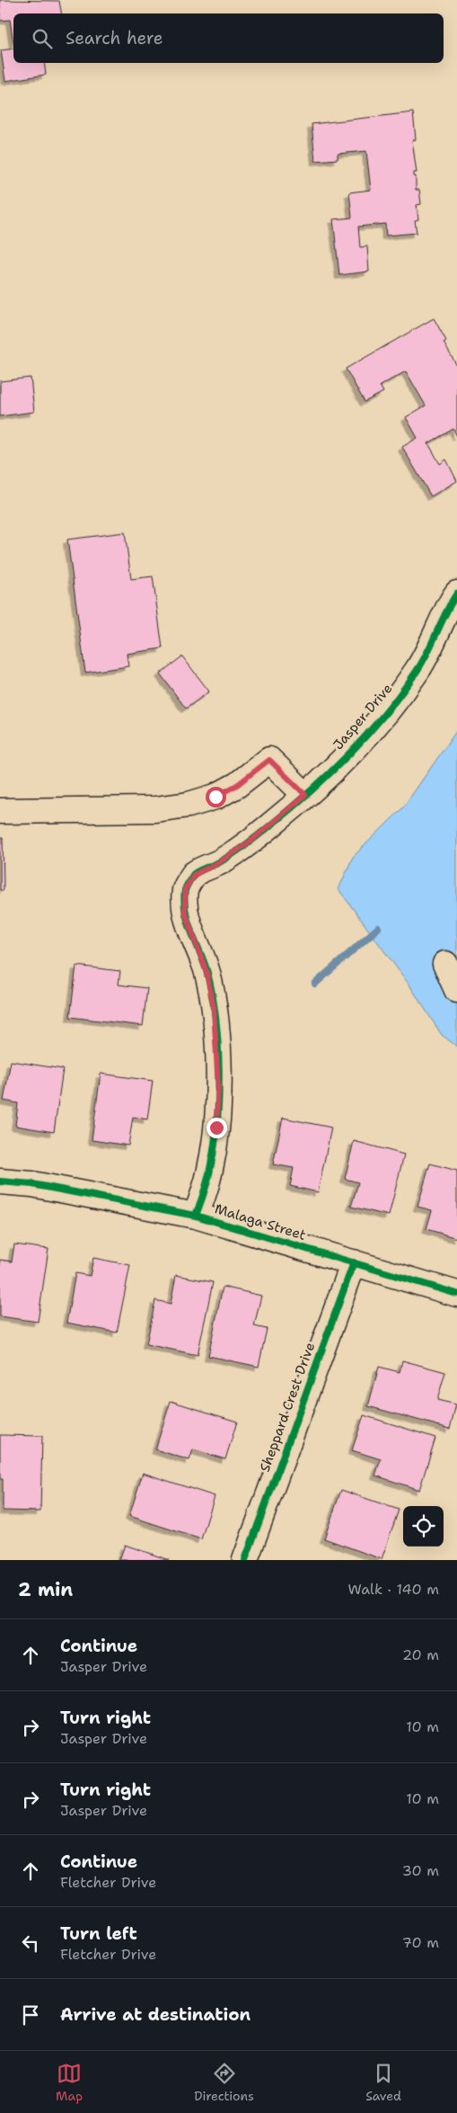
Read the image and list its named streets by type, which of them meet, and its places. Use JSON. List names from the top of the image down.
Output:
{
  "streets": {
    "street": ["Jasper Drive", "Malaga Street", "Sheppard Crest Drive"]
  },
  "crossings": [
    ["Jasper Drive", "Malaga Street"],
    ["Malaga Street", "Sheppard Crest Drive"]
  ],
  "page": {
    "search": "Search here",
    "heading": ["2 min", "Walk · 140 m"],
    "list": [
      ["Continue", "Jasper Drive", "20 m"],
      ["Turn right", "Jasper Drive", "10 m"],
      ["Turn right", "Jasper Drive", "10 m"],
      ["Continue", "Fletcher Drive", "30 m"],
      ["Turn left", "Fletcher Drive", "70 m"],
      "Arrive at destination"
    ],
    "nav": ["Map", "Directions", "Saved"]
  }
}
